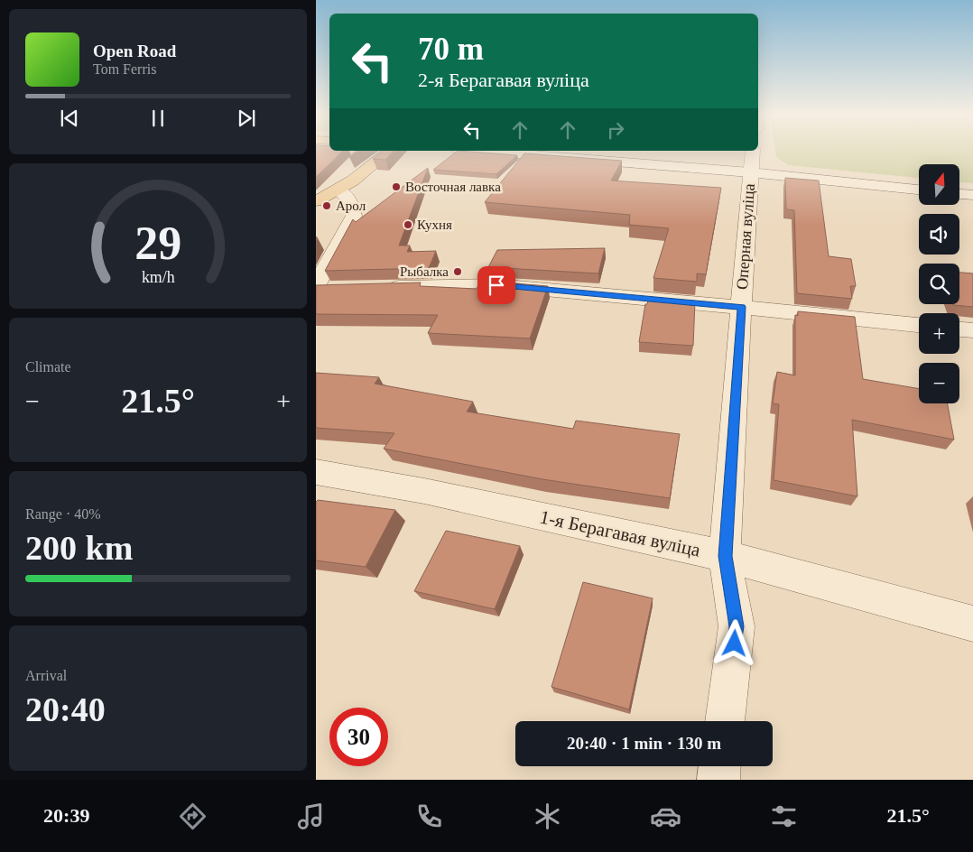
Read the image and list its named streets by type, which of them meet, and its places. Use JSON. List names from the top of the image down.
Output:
{
  "streets": {
    "street": ["Оперная вуліца", "1-я Берагавая вуліца"]
  },
  "crossings": [
    ["Оперная вуліца", "1-я Берагавая вуліца"]
  ],
  "places": [
    "Восточная лавка",
    "Арол",
    "Кухня",
    "Рыбалка"
  ],
  "north": "top",
  "page": {
    "turn": ["70 m", "2-я Берагавая вуліца"],
    "song": ["Open Road", "Tom Ferris"],
    "map_buttons": ["+", "−"],
    "tile": [
      "Climate",
      ["Range · 40%", "200 km"],
      ["Arrival", "20:40"]
    ],
    "heat": ["−", "21.5°", "+"],
    "limit": "30",
    "trip": "20:40 · 1 min · 130 m",
    "tabs": ["20:39", "21.5°"],
    "gauge": ["29", "km/h"]
  }
}
